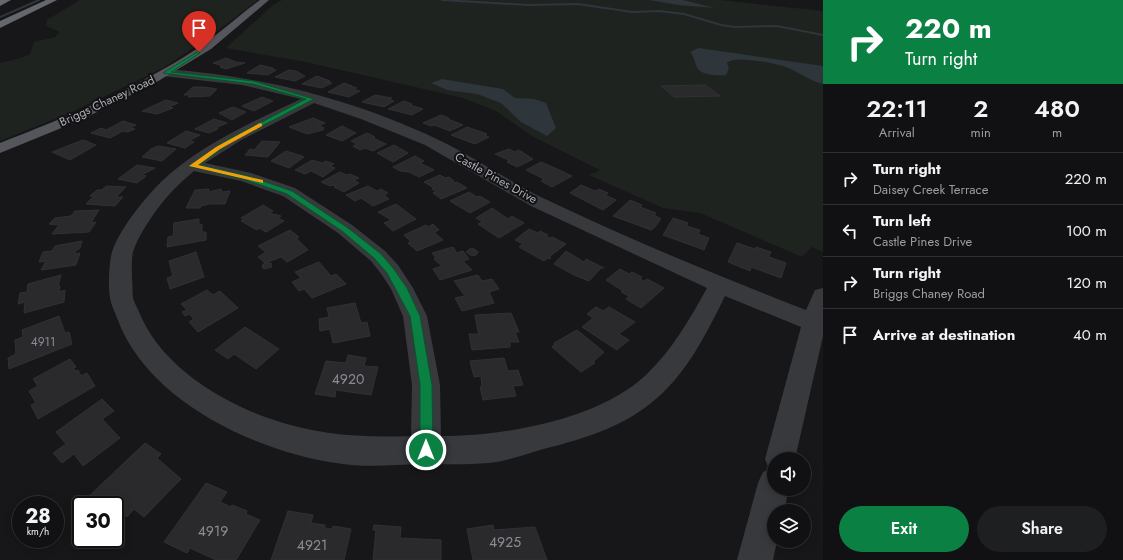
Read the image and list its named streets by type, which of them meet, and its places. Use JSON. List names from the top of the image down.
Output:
{
  "streets": {
    "main road": ["Briggs Chaney Road"],
    "street": ["Castle Pines Drive"]
  },
  "crossings": [
    ["Briggs Chaney Road", "Castle Pines Drive"]
  ],
  "house_numbers": [
    "4911",
    "4920",
    "4919",
    "4925",
    "4921"
  ],
  "page": {
    "turn": ["220 m", "Turn right"],
    "eta": [
      "22:11",
      "Arrival",
      "2",
      "min",
      "480",
      "m"
    ],
    "list": [
      {
        "name": "Turn right",
        "note": "Daisey Creek Terrace",
        "value": "220 m"
      },
      {
        "name": "Turn left",
        "note": "Castle Pines Drive",
        "value": "100 m"
      },
      {
        "name": "Turn right",
        "note": "Briggs Chaney Road",
        "value": "120 m"
      },
      {
        "name": "Arrive at destination",
        "value": "40 m"
      }
    ],
    "speed": "28 km/h",
    "limit": "30",
    "buttons": ["Exit", "Share"]
  }
}
